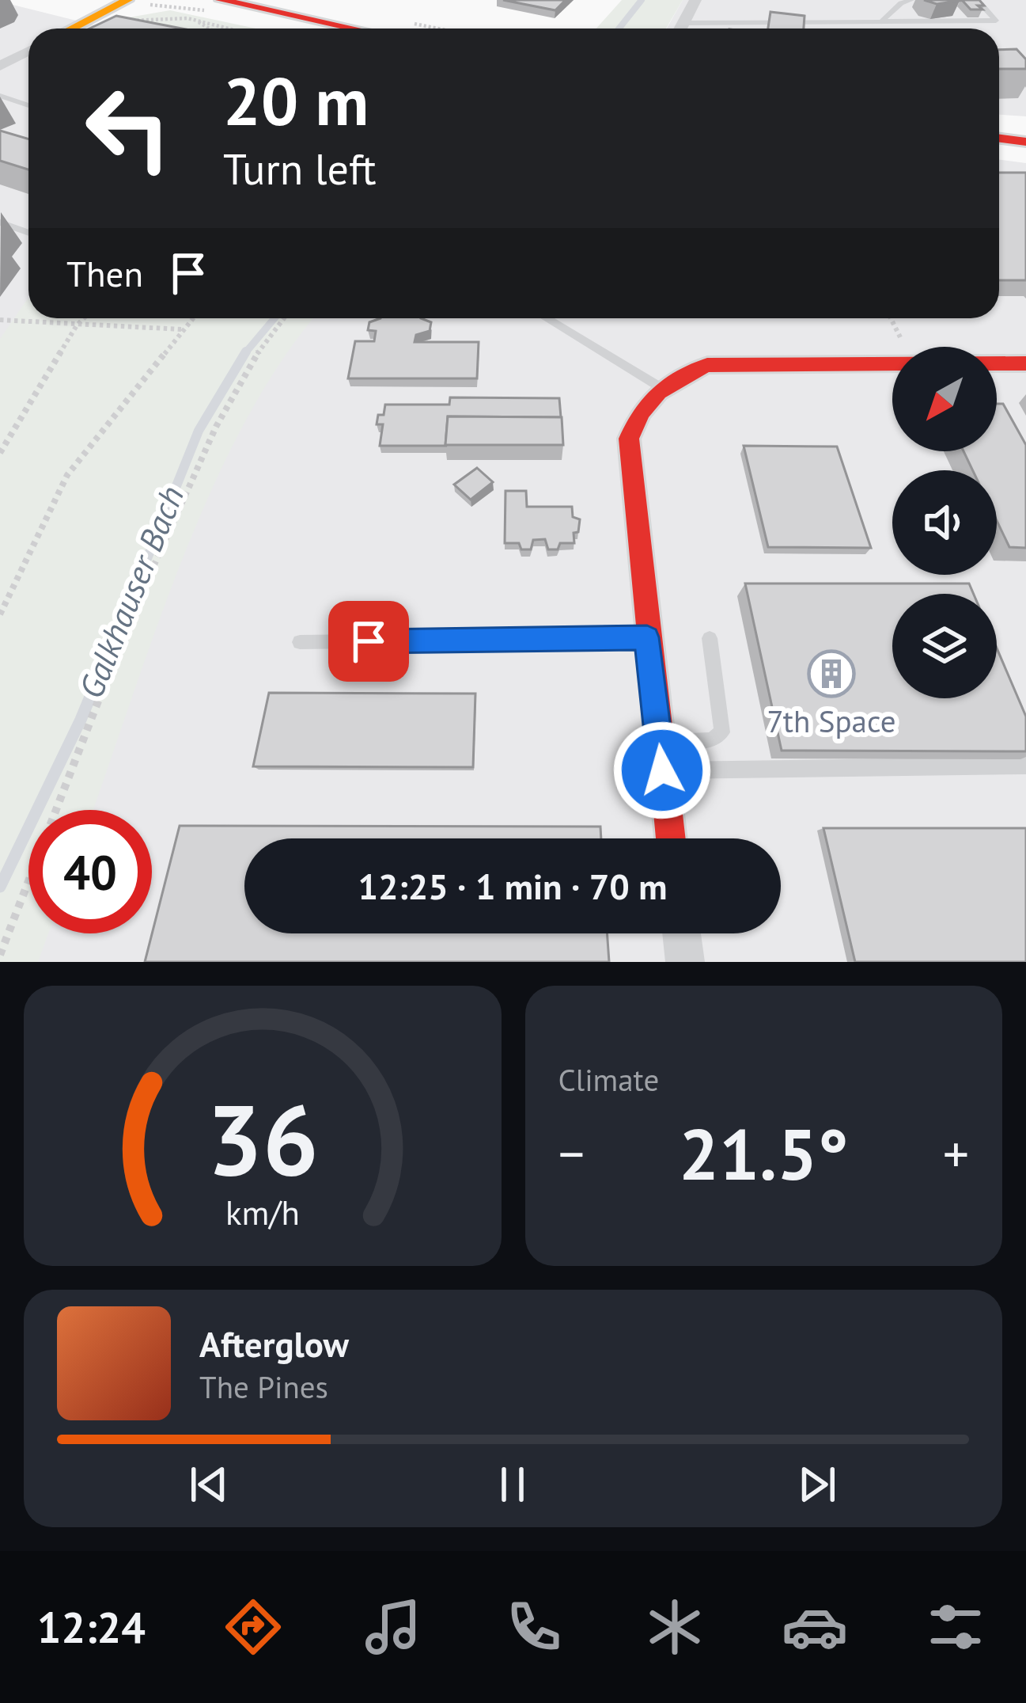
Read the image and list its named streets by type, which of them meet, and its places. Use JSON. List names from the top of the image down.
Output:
{
  "water": ["Galkhauser Bach"],
  "places": {
    "building": ["7th Space"]
  },
  "north": "bottom left",
  "page": {
    "turn": ["20 m", "Turn left"],
    "then": "Then",
    "limit": "40",
    "trip": "12:25 · 1 min · 70 m",
    "tile": "Climate",
    "heat": ["−", "21.5°", "+"],
    "song": ["Afterglow", "The Pines"],
    "tabs": "12:24",
    "gauge": ["36", "km/h"]
  }
}
